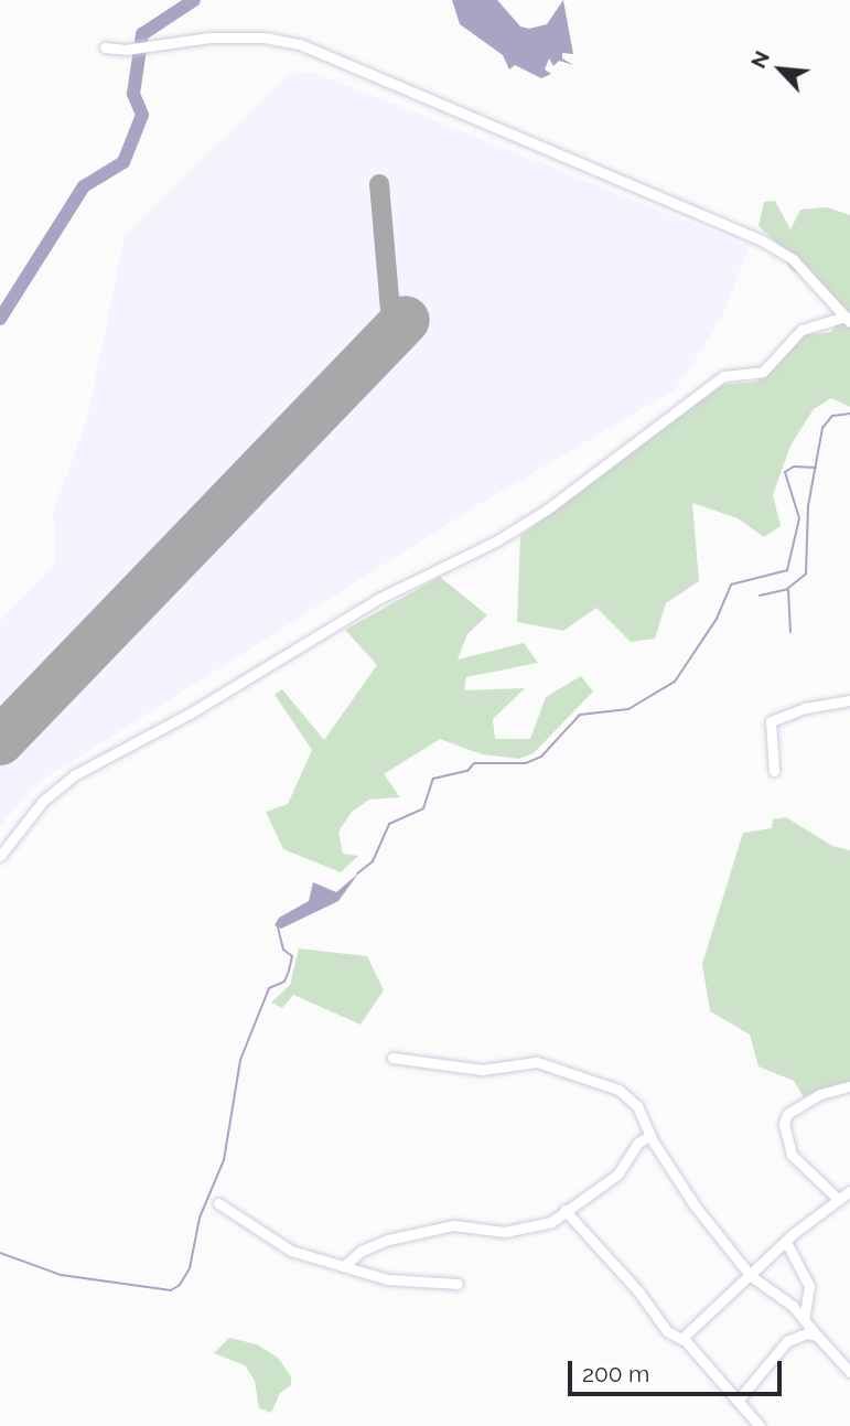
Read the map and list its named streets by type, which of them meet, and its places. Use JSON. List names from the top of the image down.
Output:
{
  "scale_bar": "200 m",
  "north": "top left"
}
